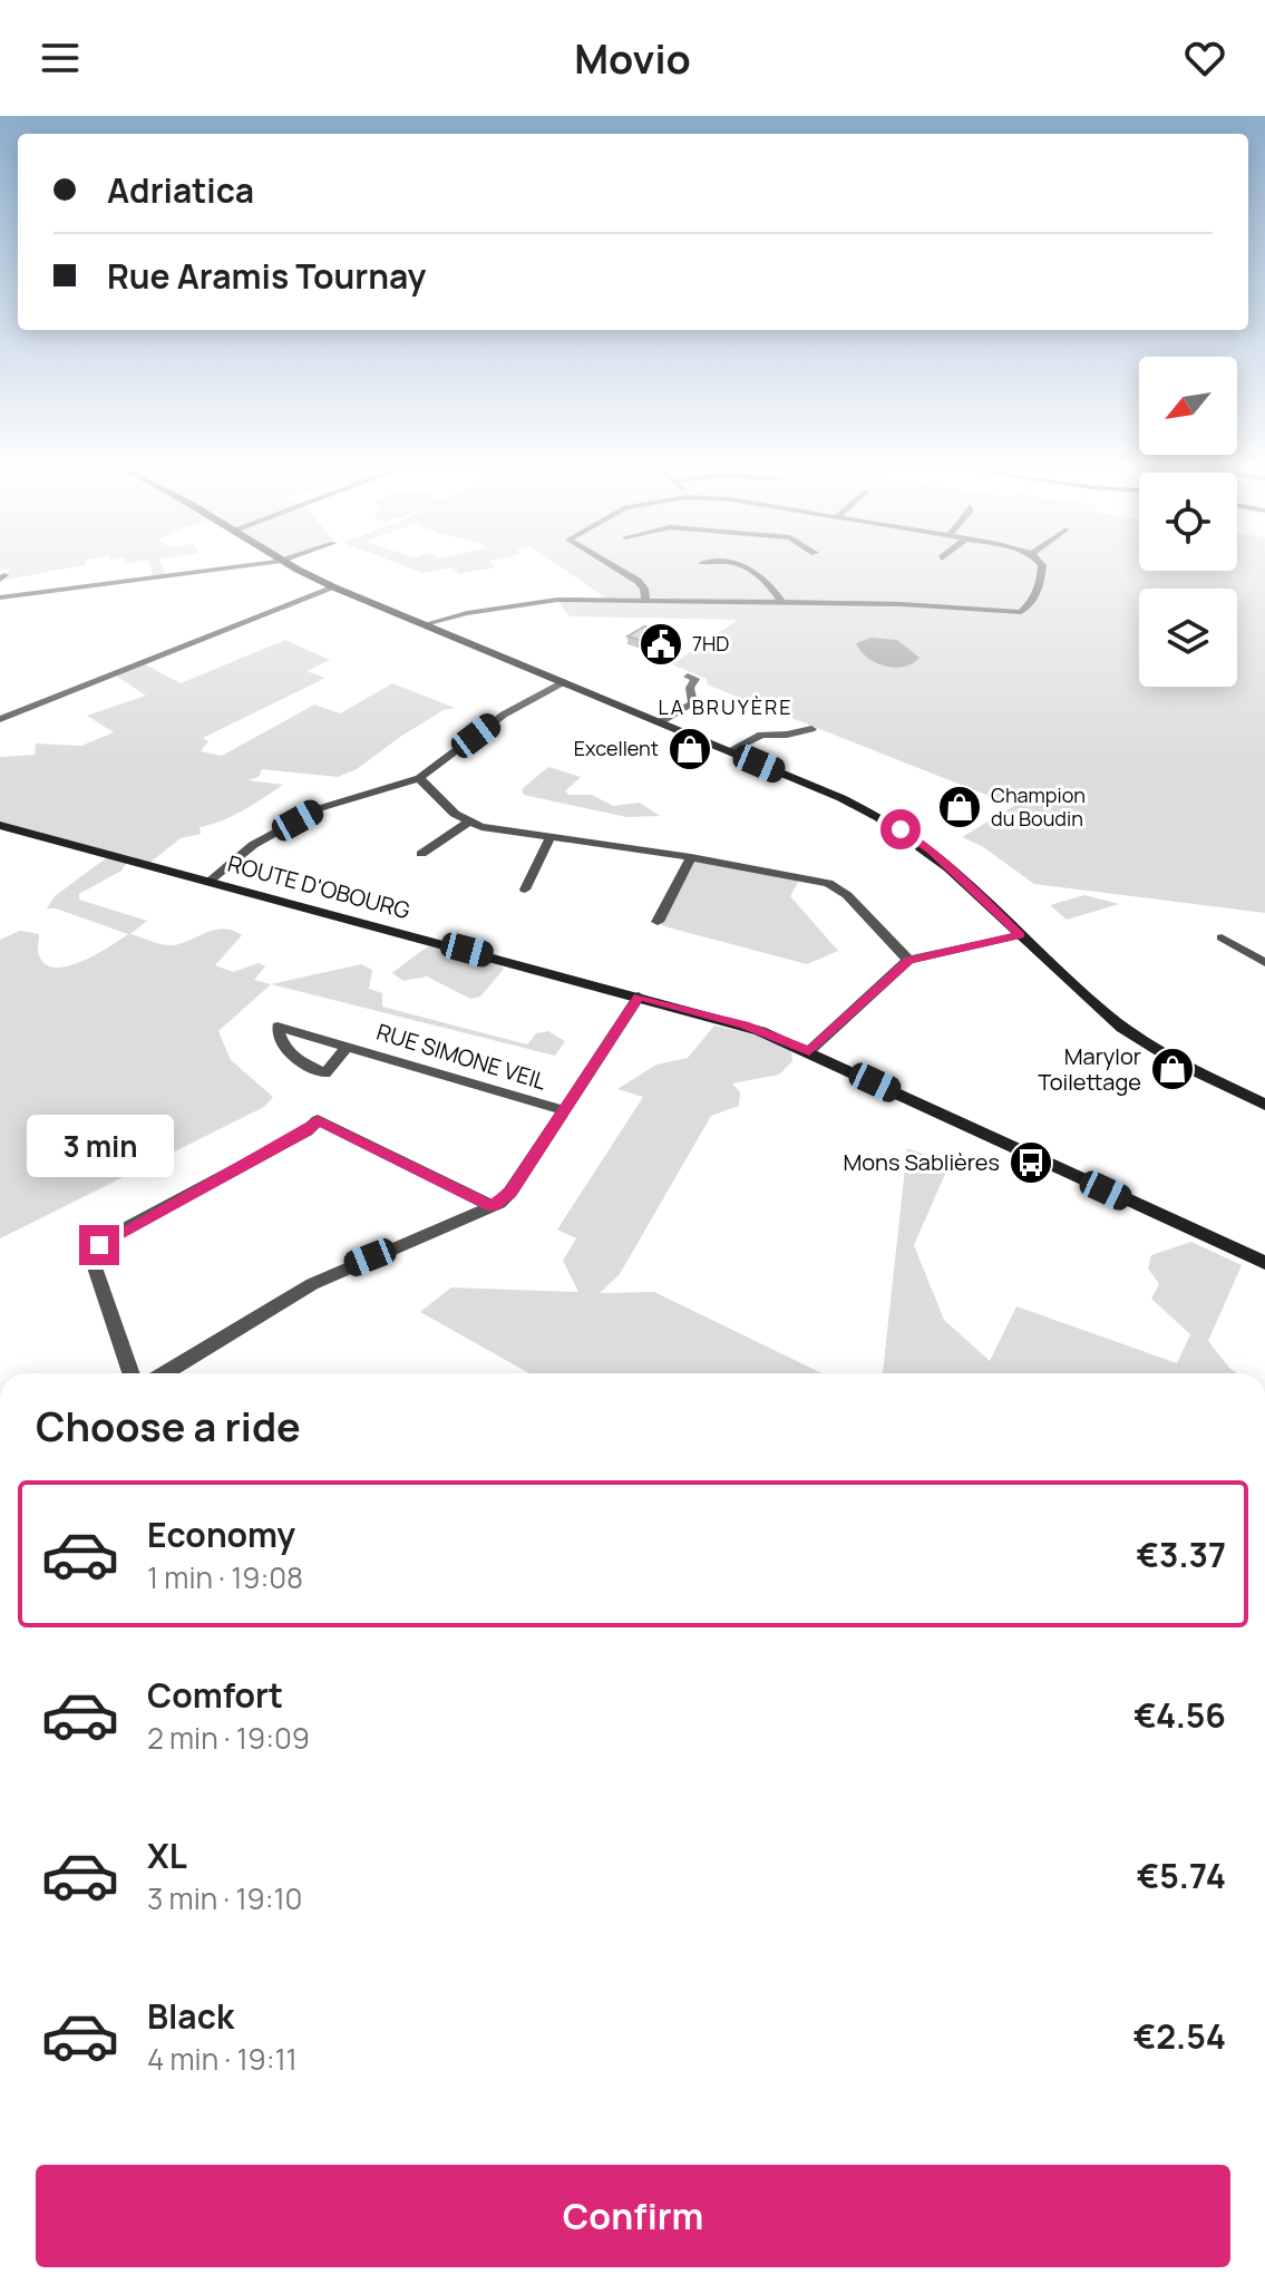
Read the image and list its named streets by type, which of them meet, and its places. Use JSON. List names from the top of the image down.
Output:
{
  "streets": {
    "main road": ["ROUTE D'OBOURG"],
    "street": ["RUE SIMONE VEIL"]
  },
  "districts": ["LA BRUYÈRE"],
  "places": {
    "public building": ["7HD"],
    "shop": ["Excellent", "Champion du Boudin", "Marylor Toilettage"],
    "bus stop": ["Mons Sablières"]
  },
  "north": "bottom left",
  "page": {
    "header": "Movio",
    "banner": ["Adriatica", "Rue Aramis Tournay"],
    "bubble": "3 min",
    "heading": "Choose a ride",
    "list": [
      {
        "name": "Economy",
        "note": "1 min · 19:08",
        "value": "€3.37"
      },
      {
        "name": "Comfort",
        "note": "2 min · 19:09",
        "value": "€4.56"
      },
      {
        "name": "XL",
        "note": "3 min · 19:10",
        "value": "€5.74"
      },
      {
        "name": "Black",
        "note": "4 min · 19:11",
        "value": "€2.54"
      }
    ],
    "buttons": "Confirm"
  }
}
